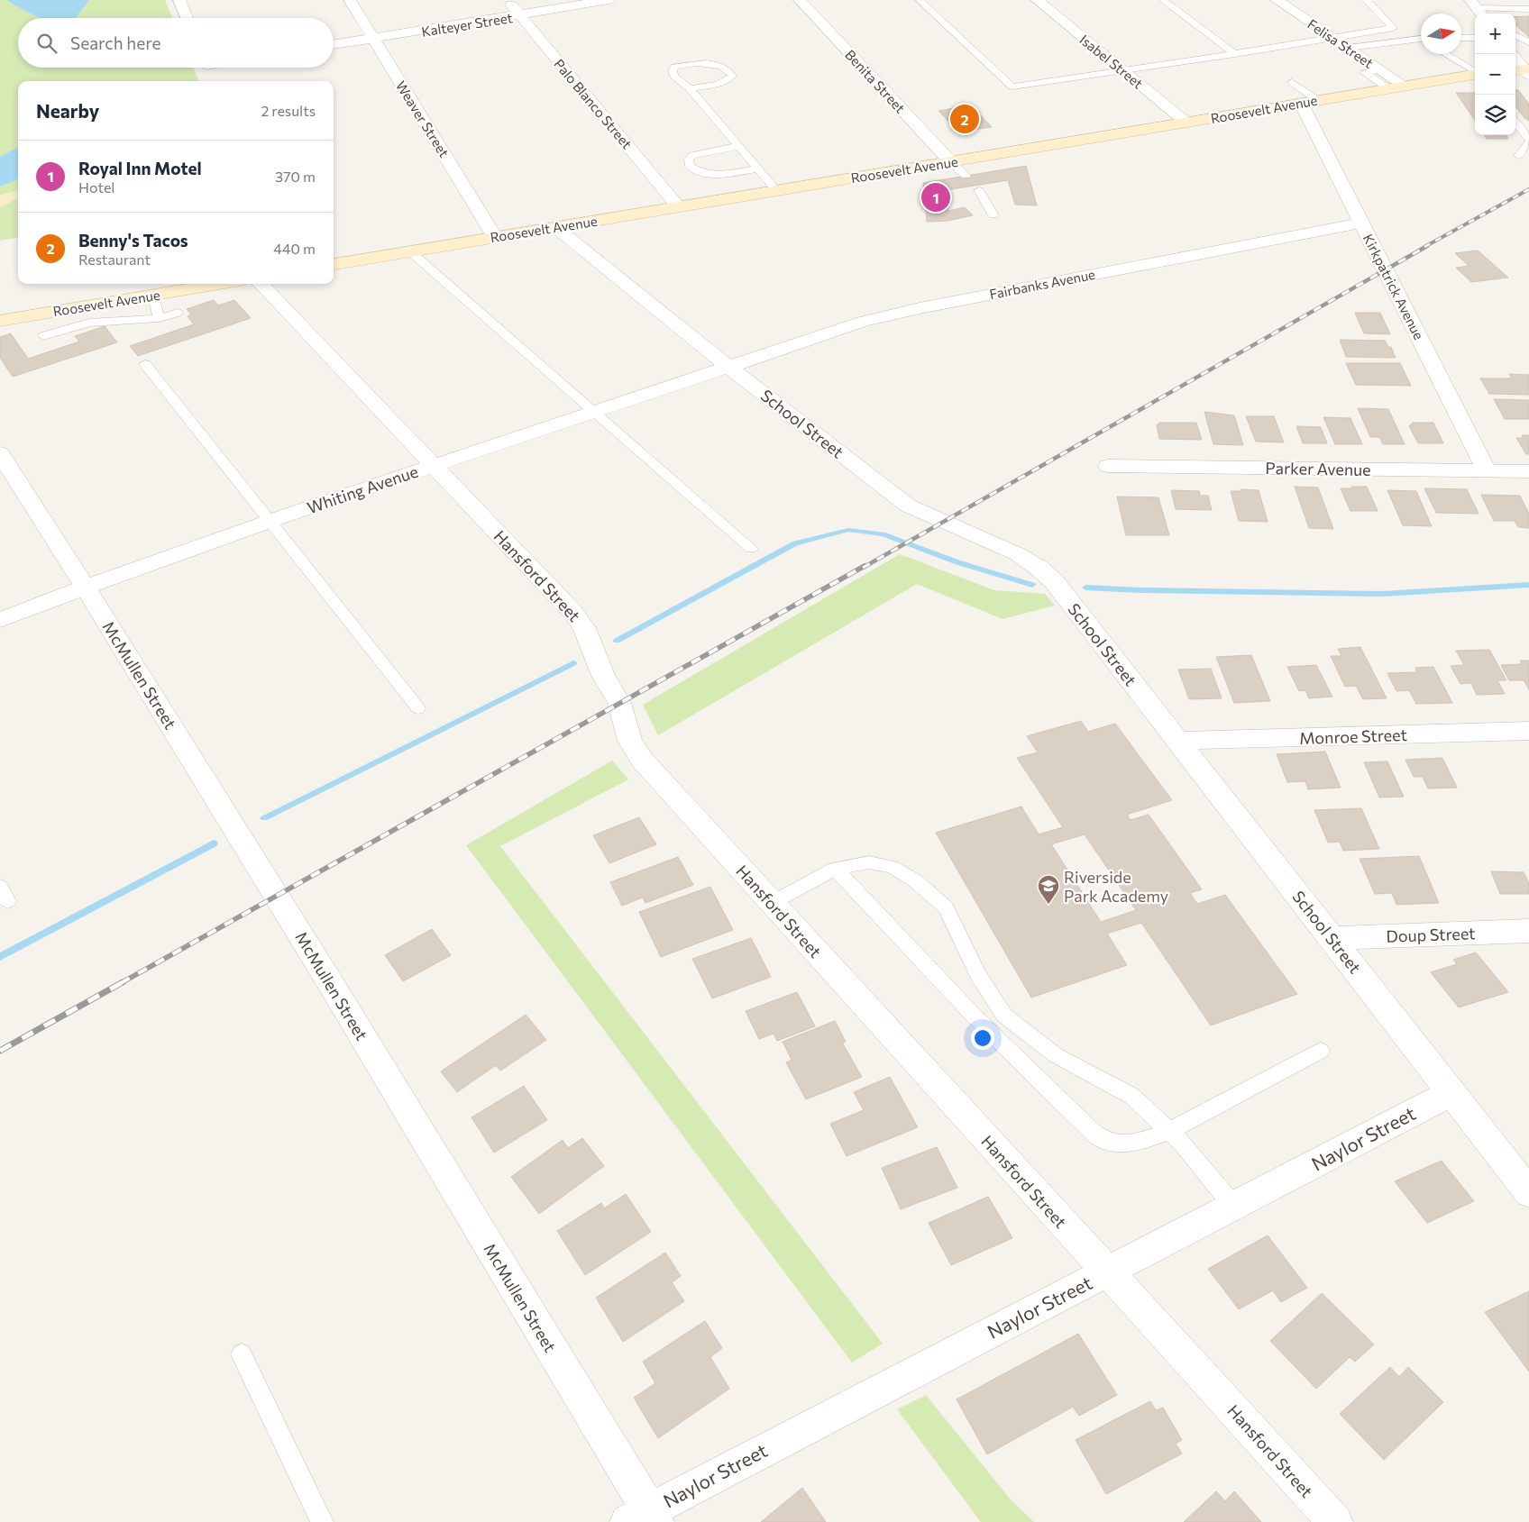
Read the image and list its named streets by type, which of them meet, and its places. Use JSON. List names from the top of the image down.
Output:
{
  "streets": {
    "main road": ["Roosevelt Avenue"],
    "street": [
      "Kalteyer Street",
      "Felisa Street",
      "Isabel Street",
      "Benita Street",
      "Palo Blanco Street",
      "Weaver Street",
      "Fairbanks Avenue",
      "Kirkpatrick Avenue",
      "School Street",
      "Parker Avenue",
      "Whiting Avenue",
      "Hansford Street",
      "McMullen Street",
      "Monroe Street",
      "Doup Street",
      "Naylor Street"
    ]
  },
  "crossings": [
    ["Kalteyer Street", "Palo Blanco Street"],
    ["Kalteyer Street", "Weaver Street"],
    ["Felisa Street", "Roosevelt Avenue"],
    ["Isabel Street", "Roosevelt Avenue"],
    ["Benita Street", "Roosevelt Avenue"],
    ["Palo Blanco Street", "Roosevelt Avenue"],
    ["Roosevelt Avenue", "Weaver Street"],
    ["Roosevelt Avenue", "Kirkpatrick Avenue"],
    ["Roosevelt Avenue", "School Street"],
    ["Fairbanks Avenue", "Kirkpatrick Avenue"],
    ["Fairbanks Avenue", "School Street"],
    ["Fairbanks Avenue", "Whiting Avenue"],
    ["Kirkpatrick Avenue", "Parker Avenue"],
    ["School Street", "Whiting Avenue"],
    ["School Street", "Monroe Street"],
    ["School Street", "Doup Street"],
    ["School Street", "Naylor Street"],
    ["Whiting Avenue", "Hansford Street"],
    ["Whiting Avenue", "McMullen Street"],
    ["Hansford Street", "Naylor Street"],
    ["McMullen Street", "Naylor Street"]
  ],
  "places": {
    "school or university": ["Riverside Park Academy"]
  },
  "north": "right",
  "page": {
    "map_buttons": ["+", "−"],
    "search": "Search here",
    "heading": ["Nearby", "2 results"],
    "pins": ["2", "1"],
    "list": [
      {
        "mark": "1",
        "name": "Royal Inn Motel",
        "note": "Hotel",
        "value": "370 m"
      },
      {
        "mark": "2",
        "name": "Benny's Tacos",
        "note": "Restaurant",
        "value": "440 m"
      }
    ]
  }
}
